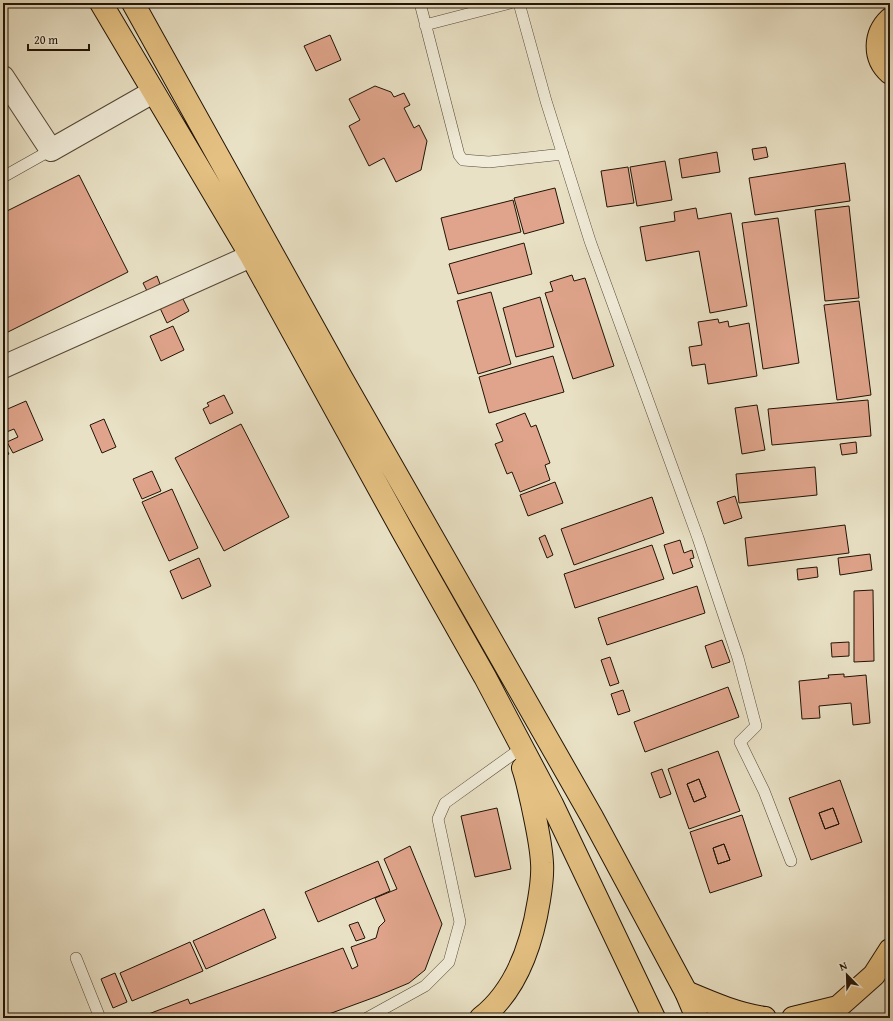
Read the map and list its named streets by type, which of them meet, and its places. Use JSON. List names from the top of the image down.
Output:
{
  "scale_bar": "20 m",
  "north": "top left"
}
